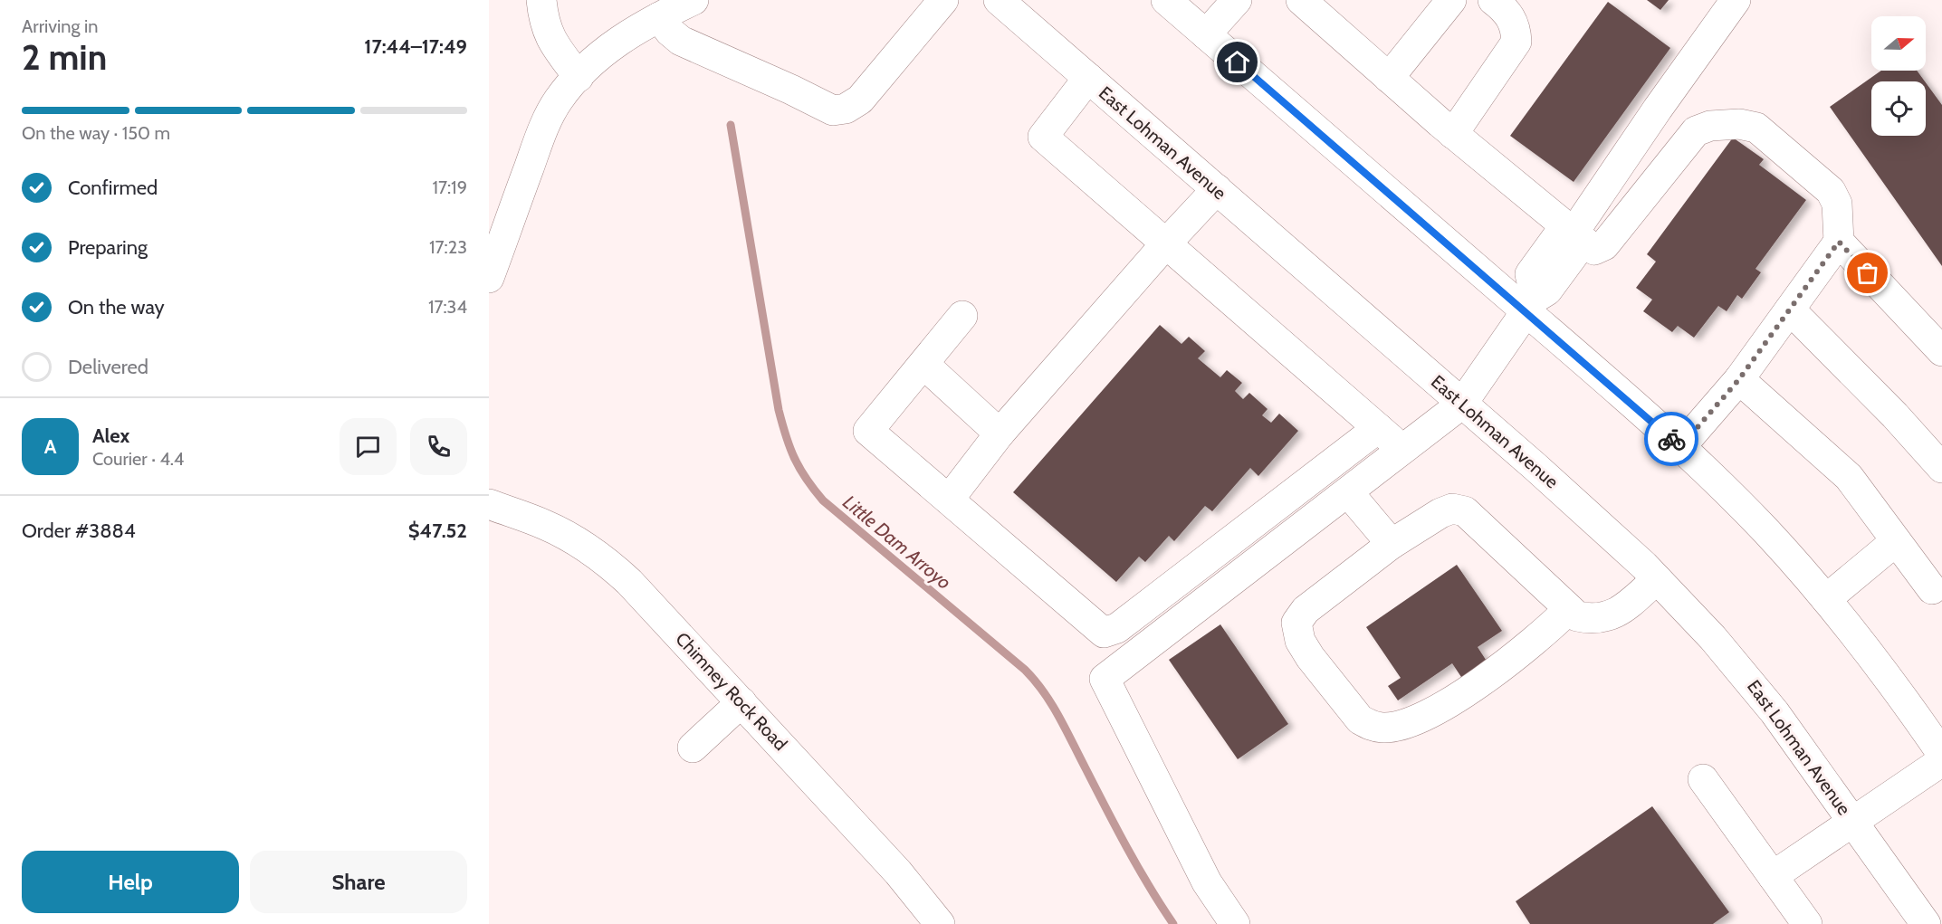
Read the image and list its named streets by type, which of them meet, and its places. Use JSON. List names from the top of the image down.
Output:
{
  "streets": {
    "main road": ["East Lohman Avenue", "Chimney Rock Road"]
  },
  "water": ["Little Dam Arroyo"],
  "north": "right",
  "page": {
    "heading": ["2 min", "Arriving in", "17:44–17:49"],
    "panel": [
      "Alex",
      "Courier · 4.4",
      "Order #3884",
      "$47.52"
    ],
    "bar": "On the way · 150 m",
    "list": [
      ["Confirmed", "17:19"],
      ["Preparing", "17:23"],
      ["On the way", "17:34"],
      "Delivered"
    ],
    "round": "A",
    "buttons": ["Help", "Share"]
  }
}
